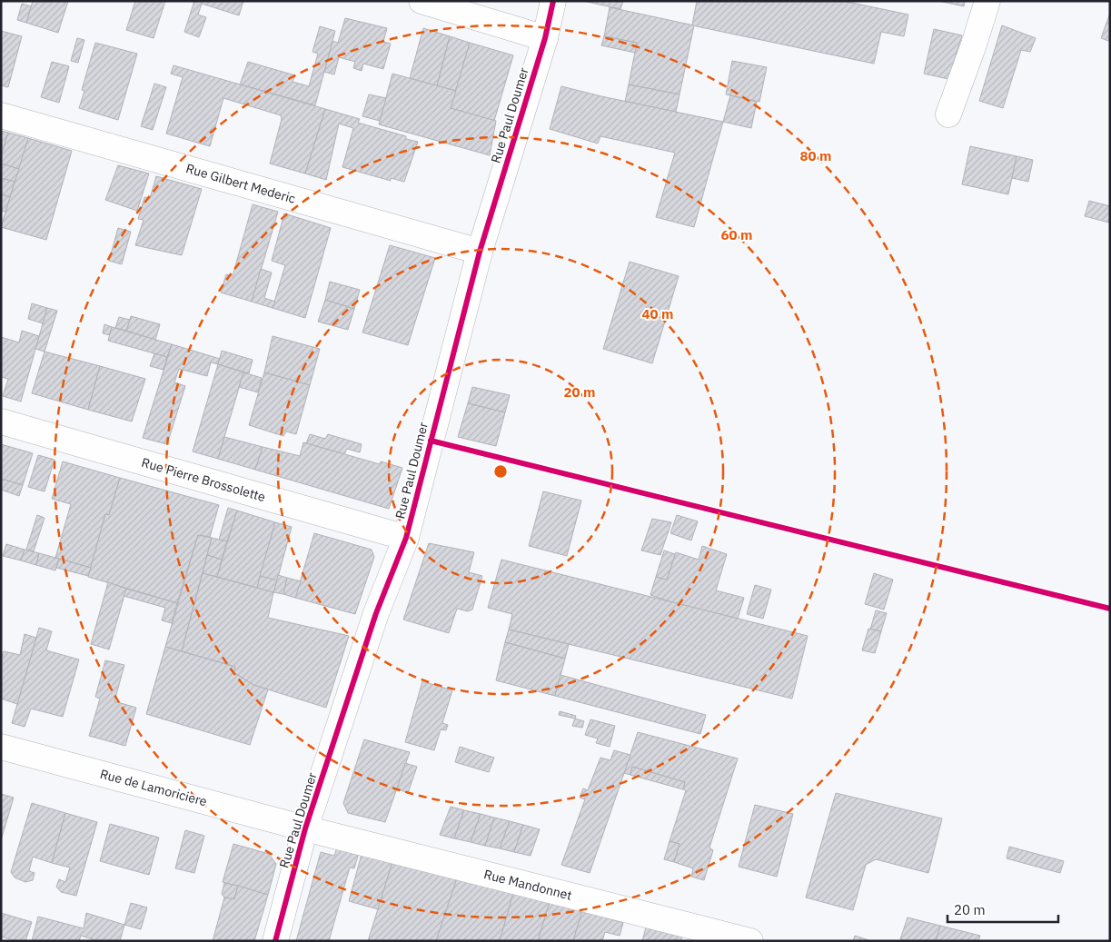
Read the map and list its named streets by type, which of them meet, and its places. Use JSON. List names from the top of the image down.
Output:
{
  "streets": {
    "street": [
      "Rue Paul Doumer",
      "Rue Gilbert Mederic",
      "Rue Pierre Brossolette",
      "Rue de Lamoriciere",
      "Rue Mandonnet"
    ]
  },
  "crossings": [
    ["Rue Paul Doumer", "Rue Gilbert Mederic"],
    ["Rue Paul Doumer", "Rue Pierre Brossolette"],
    ["Rue Paul Doumer", "Rue de Lamoriciere"],
    ["Rue Paul Doumer", "Rue Mandonnet"],
    ["Rue de Lamoriciere", "Rue Mandonnet"]
  ],
  "scale_bar": "20 m",
  "rings": [
    "80 m",
    "60 m",
    "40 m",
    "20 m"
  ]
}
